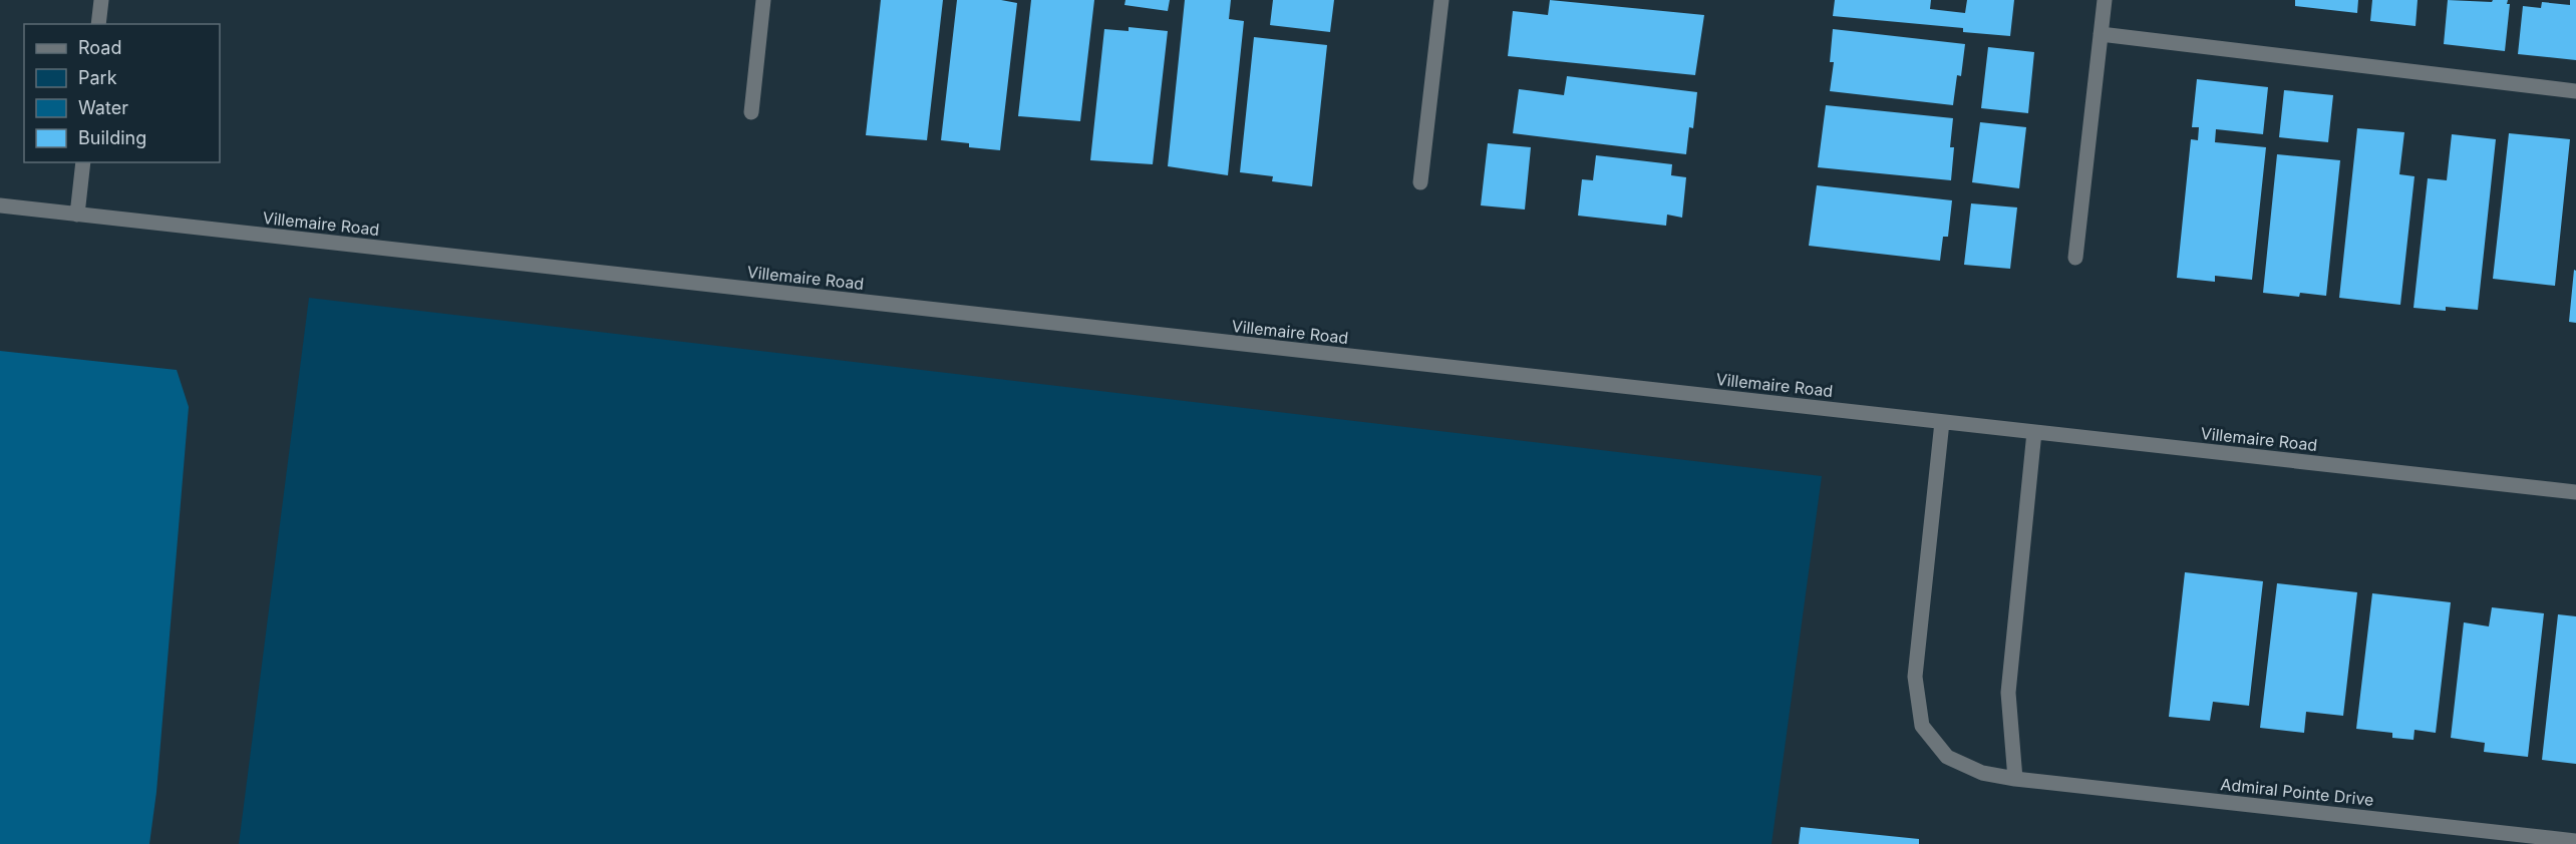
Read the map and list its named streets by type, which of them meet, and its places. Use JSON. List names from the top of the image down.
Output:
{
  "streets": {
    "street": ["Villemaire Road", "Admiral Pointe Drive"]
  },
  "crossings": [
    ["Villemaire Road", "Admiral Pointe Drive"]
  ],
  "legend": [
    "Road",
    "Park",
    "Water",
    "Building"
  ]
}
